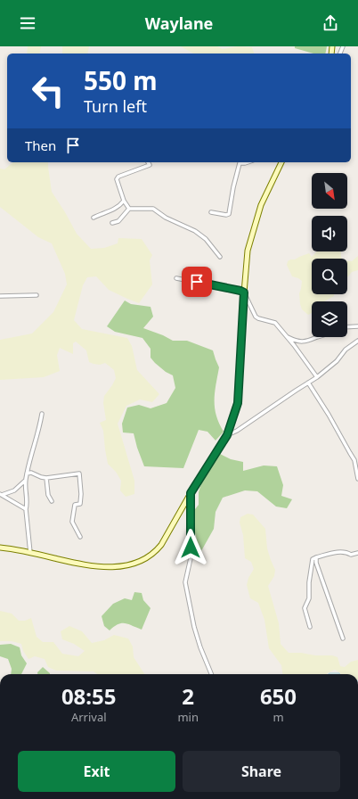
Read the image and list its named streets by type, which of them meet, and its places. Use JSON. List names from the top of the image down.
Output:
{
  "north": "bottom right",
  "page": {
    "header": "Waylane",
    "turn": ["550 m", "Turn left"],
    "then": "Then",
    "eta": [
      "08:55",
      "Arrival",
      "2",
      "min",
      "650",
      "m"
    ],
    "buttons": ["Exit", "Share"]
  }
}
